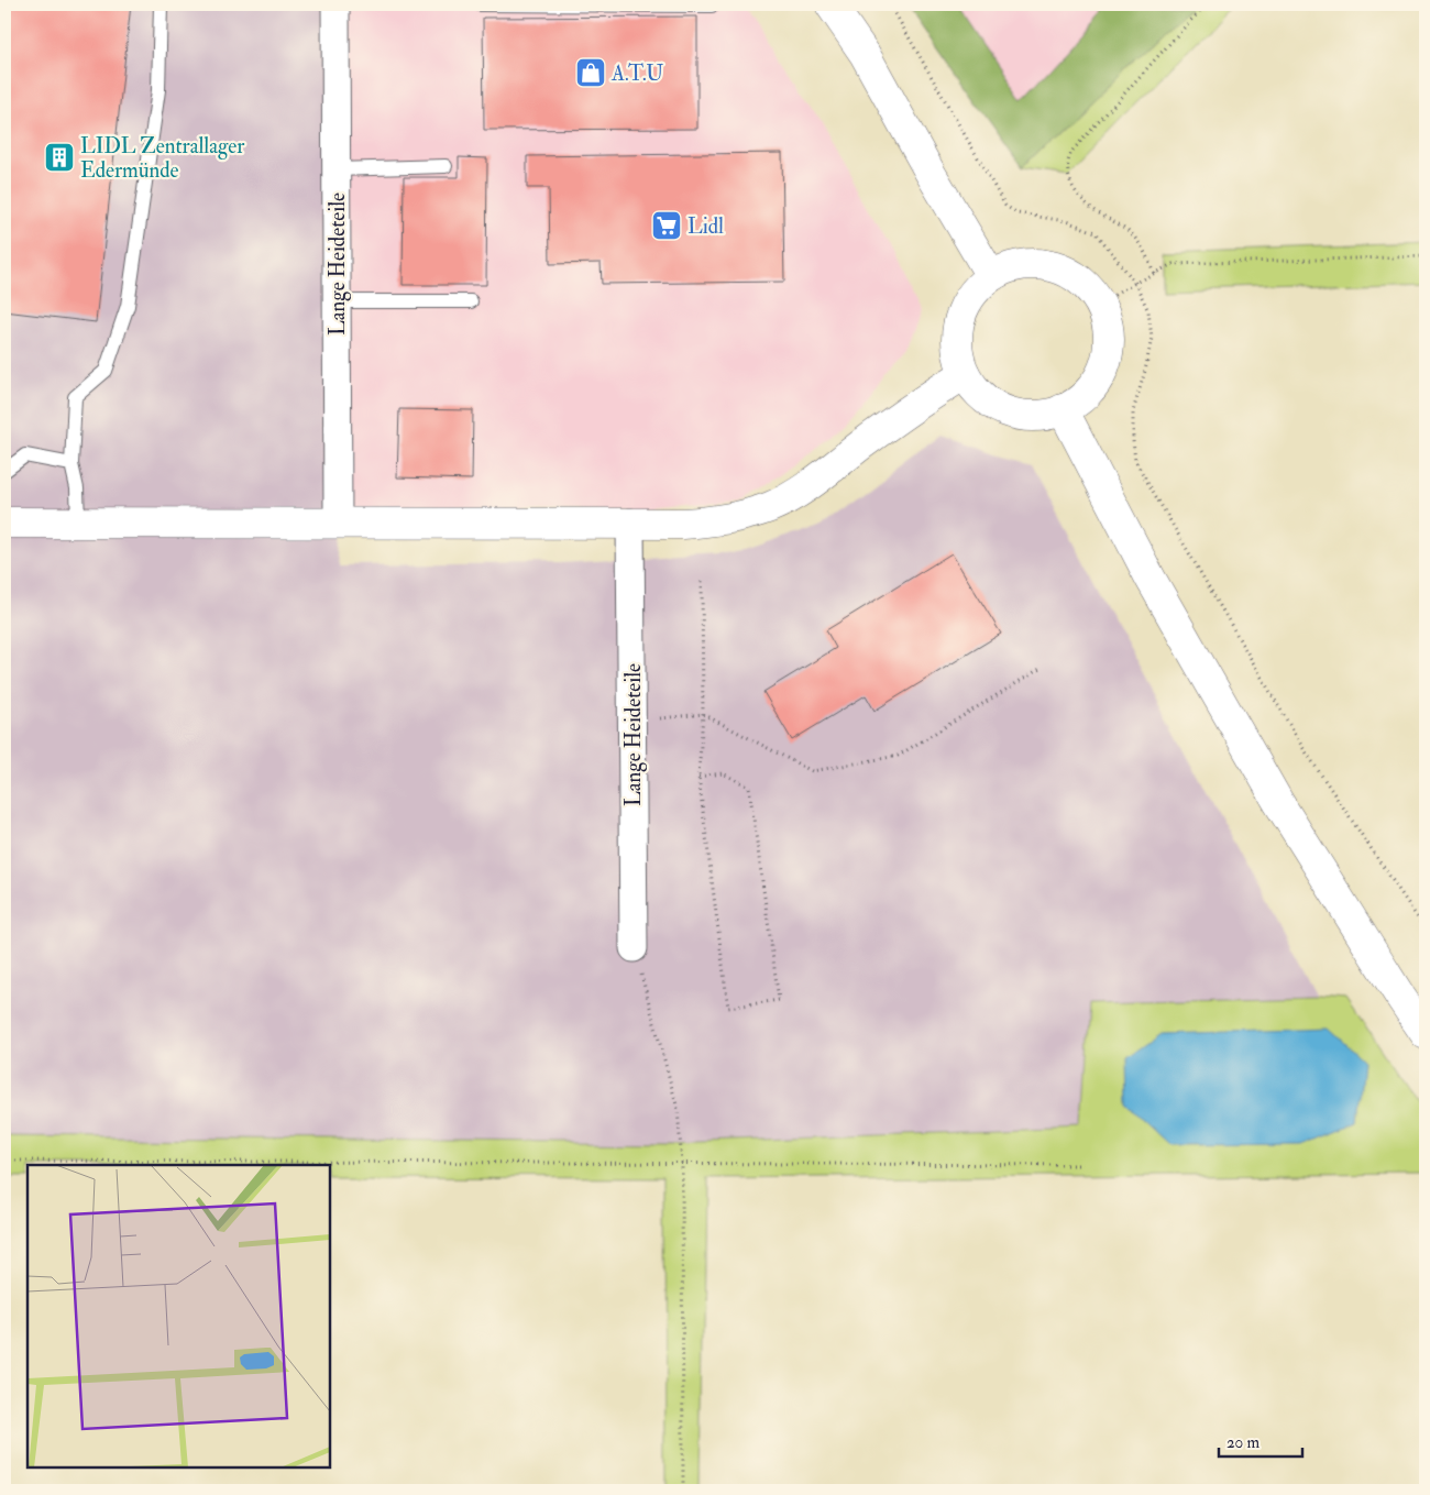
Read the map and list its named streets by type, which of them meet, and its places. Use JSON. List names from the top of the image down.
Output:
{
  "streets": {
    "street": ["Lange Heideteile"]
  },
  "places": {
    "shop": ["A.T.U"],
    "building": ["LIDL Zentrallager Edermünde"],
    "supermarket": ["Lidl"]
  },
  "scale_bar": "20 m"
}
